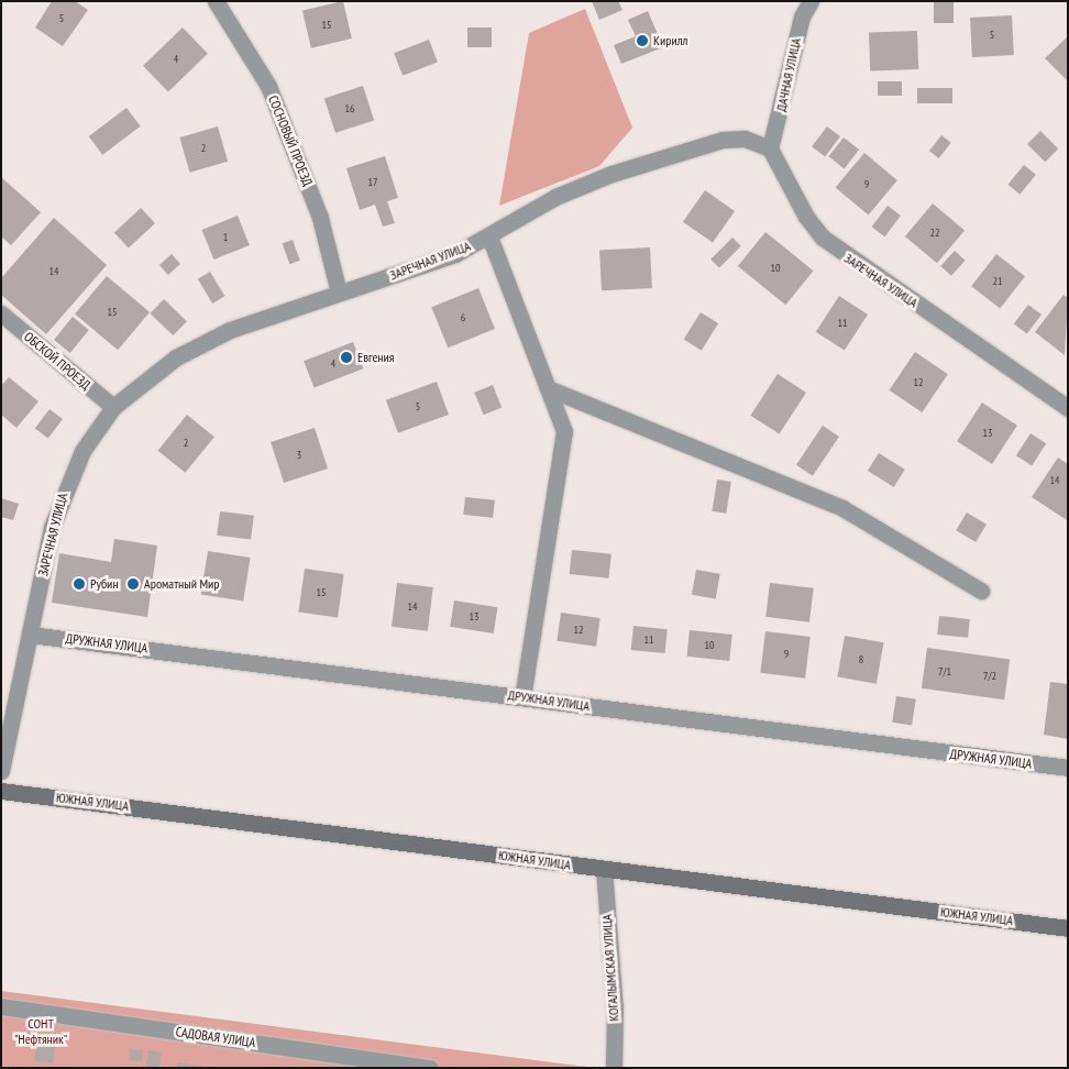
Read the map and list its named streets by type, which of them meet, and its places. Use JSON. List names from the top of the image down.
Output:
{
  "streets": {
    "street": [
      "ДАЧНАЯ УЛИЦА",
      "СОСНОВЫЙ ПРОЕЗД",
      "ЗАРЕЧНАЯ УЛИЦА",
      "ОБСКОЙ ПРОЕЗД",
      "ДРУЖНАЯ УЛИЦА",
      "ЮЖНАЯ УЛИЦА",
      "КОГАЛЫМСКАЯ УЛИЦА",
      "САДОВАЯ УЛИЦА"
    ]
  },
  "crossings": [
    ["ДАЧНАЯ УЛИЦА", "ЗАРЕЧНАЯ УЛИЦА"],
    ["СОСНОВЫЙ ПРОЕЗД", "ЗАРЕЧНАЯ УЛИЦА"],
    ["ЗАРЕЧНАЯ УЛИЦА", "ОБСКОЙ ПРОЕЗД"],
    ["ЗАРЕЧНАЯ УЛИЦА", "ДРУЖНАЯ УЛИЦА"],
    ["ЮЖНАЯ УЛИЦА", "КОГАЛЫМСКАЯ УЛИЦА"]
  ],
  "parks": ["СОНТ \"Нефтяник\""],
  "places": [
    "Кирилл",
    "Евгения",
    "Рубин",
    "Ароматный Мир"
  ],
  "house_numbers": [
    "5",
    "15",
    "5",
    "4",
    "16",
    "2",
    "17",
    "9",
    "22",
    "1",
    "10",
    "14",
    "21",
    "15",
    "6",
    "11",
    "4",
    "12",
    "5",
    "13",
    "2",
    "3",
    "14",
    "15",
    "14",
    "13",
    "12",
    "11",
    "10",
    "9",
    "8",
    "7/1",
    "7/2"
  ]
}
